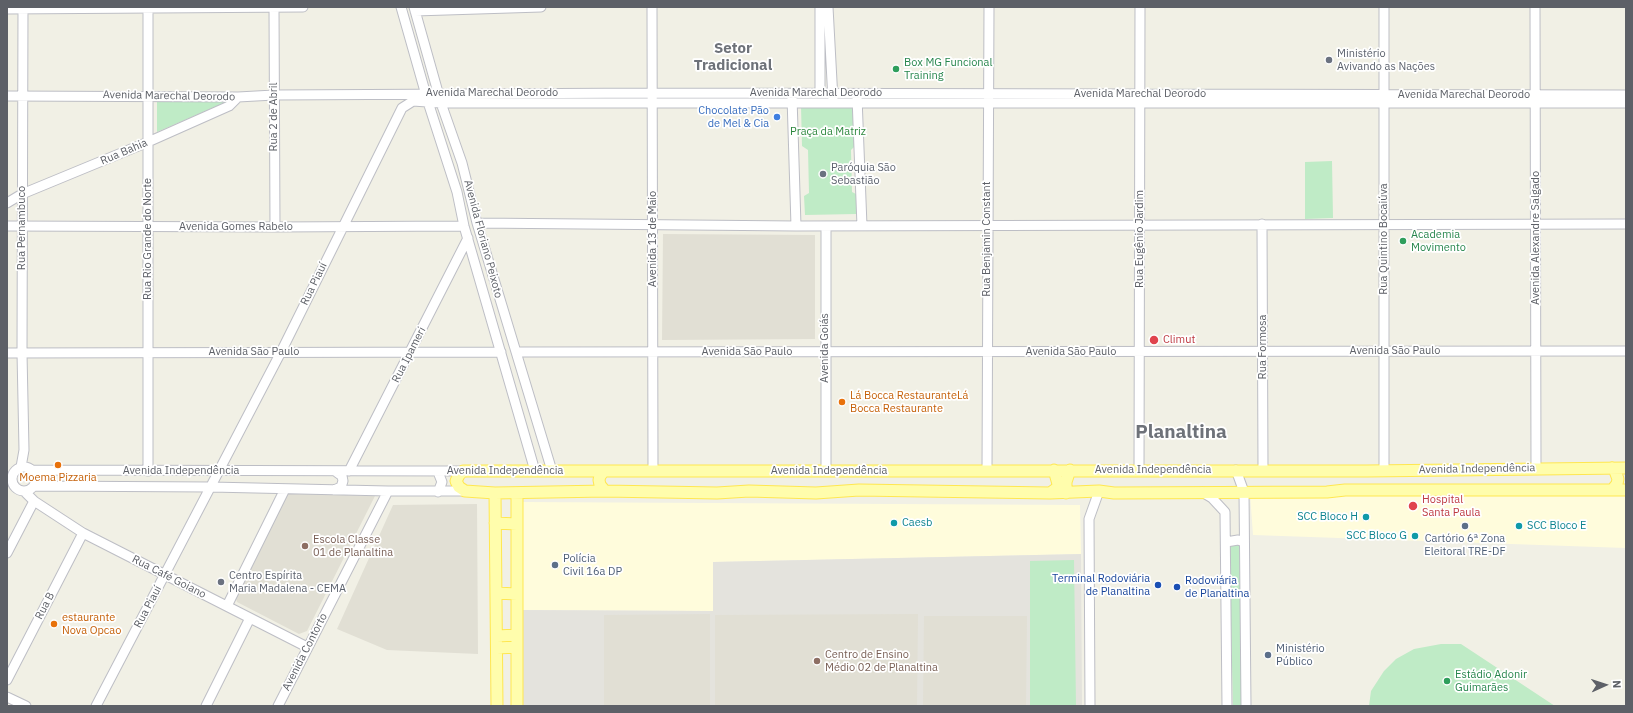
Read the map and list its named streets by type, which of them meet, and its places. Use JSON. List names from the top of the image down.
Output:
{
  "streets": {
    "main road": ["Avenida Independência"],
    "street": [
      "Avenida Marechal Deorodo",
      "Rua 2 de Abril",
      "Rua Bahia",
      "Avenida Gomes Rabelo",
      "Rua Pernambuco",
      "Avenida Alexandre Salgado",
      "Rua Rio Grande do Norte",
      "Avenida Floriano Peixoto",
      "Avenida 13 de Maio",
      "Rua Benjamin Constant",
      "Rua Eugênio Jardim",
      "Rua Quintino Bocaiúva",
      "Rua Piauí",
      "Rua Formosa",
      "Avenida Goiás",
      "Avenida São Paulo",
      "Rua Ipameri",
      "Rua Café Goiano",
      "Rua B",
      "Avenida Contorto"
    ]
  },
  "crossings": [
    ["Avenida Marechal Deorodo", "Rua 2 de Abril"],
    ["Avenida Marechal Deorodo", "Rua Bahia"],
    ["Avenida Marechal Deorodo", "Rua Pernambuco"],
    ["Avenida Marechal Deorodo", "Avenida Alexandre Salgado"],
    ["Avenida Marechal Deorodo", "Rua Rio Grande do Norte"],
    ["Avenida Marechal Deorodo", "Avenida Floriano Peixoto"],
    ["Avenida Marechal Deorodo", "Avenida 13 de Maio"],
    ["Avenida Marechal Deorodo", "Rua Benjamin Constant"],
    ["Avenida Marechal Deorodo", "Rua Eugênio Jardim"],
    ["Avenida Marechal Deorodo", "Rua Quintino Bocaiúva"],
    ["Avenida Marechal Deorodo", "Rua Piauí"],
    ["Rua 2 de Abril", "Avenida Gomes Rabelo"],
    ["Rua Bahia", "Rua Pernambuco"],
    ["Rua Bahia", "Rua Rio Grande do Norte"],
    ["Avenida Gomes Rabelo", "Rua Pernambuco"],
    ["Avenida Gomes Rabelo", "Rua Rio Grande do Norte"],
    ["Avenida Gomes Rabelo", "Avenida Floriano Peixoto"],
    ["Avenida Gomes Rabelo", "Rua Piauí"],
    ["Rua Pernambuco", "Avenida São Paulo"],
    ["Rua Pernambuco", "Avenida Independência"],
    ["Rua Pernambuco", "Rua Café Goiano"],
    ["Avenida Alexandre Salgado", "Avenida São Paulo"],
    ["Avenida Alexandre Salgado", "Avenida Independência"],
    ["Rua Rio Grande do Norte", "Avenida São Paulo"],
    ["Rua Rio Grande do Norte", "Avenida Independência"],
    ["Avenida Floriano Peixoto", "Avenida São Paulo"],
    ["Avenida Floriano Peixoto", "Rua Ipameri"],
    ["Avenida Floriano Peixoto", "Avenida Independência"],
    ["Avenida 13 de Maio", "Avenida São Paulo"],
    ["Avenida 13 de Maio", "Avenida Independência"],
    ["Rua Benjamin Constant", "Avenida São Paulo"],
    ["Rua Benjamin Constant", "Avenida Independência"],
    ["Rua Eugênio Jardim", "Avenida São Paulo"],
    ["Rua Eugênio Jardim", "Avenida Independência"],
    ["Rua Quintino Bocaiúva", "Avenida São Paulo"],
    ["Rua Quintino Bocaiúva", "Avenida Independência"],
    ["Rua Piauí", "Avenida São Paulo"],
    ["Rua Piauí", "Avenida Independência"],
    ["Rua Piauí", "Rua Café Goiano"],
    ["Rua Formosa", "Avenida São Paulo"],
    ["Rua Formosa", "Avenida Independência"],
    ["Avenida Goiás", "Avenida São Paulo"],
    ["Avenida Goiás", "Avenida Independência"],
    ["Avenida São Paulo", "Rua Ipameri"],
    ["Rua Ipameri", "Avenida Independência"],
    ["Avenida Independência", "Rua Café Goiano"],
    ["Avenida Independência", "Avenida Contorto"],
    ["Rua Café Goiano", "Rua B"],
    ["Rua Café Goiano", "Avenida Contorto"]
  ],
  "districts": ["Setor Tradicional", "Planaltina"],
  "parks": ["Praça da Matriz"],
  "places": [
    "Ministério Avivando as Nações",
    "Box MG Funcional Training",
    "Chocolate Pão de Mel & Cia",
    "Paróquia São Sebastião",
    "Academia Movimento",
    "Climut",
    "Lá Bocca RestauranteLá Bocca Restaurante",
    "Moema Pizzaria",
    "Hospital Santa Paula",
    "SCC Bloco H",
    "Caesb",
    "Cartório 6ª Zona Eleitoral TRE-DF",
    "SCC Bloco E",
    "SCC Bloco G",
    "Escola Classe 01 de Planaltina",
    "Polícia Civil 16a DP",
    "Centro Espírita Maria Madalena - CEMA",
    "Terminal Rodoviária de Planaltina",
    "Rodoviária de Planaltina",
    "estaurante Nova Opcao",
    "Ministério Público",
    "Centro de Ensino Médio 02 de Planaltina",
    "Estádio Adonir Guimarães"
  ],
  "north": "right"
}
